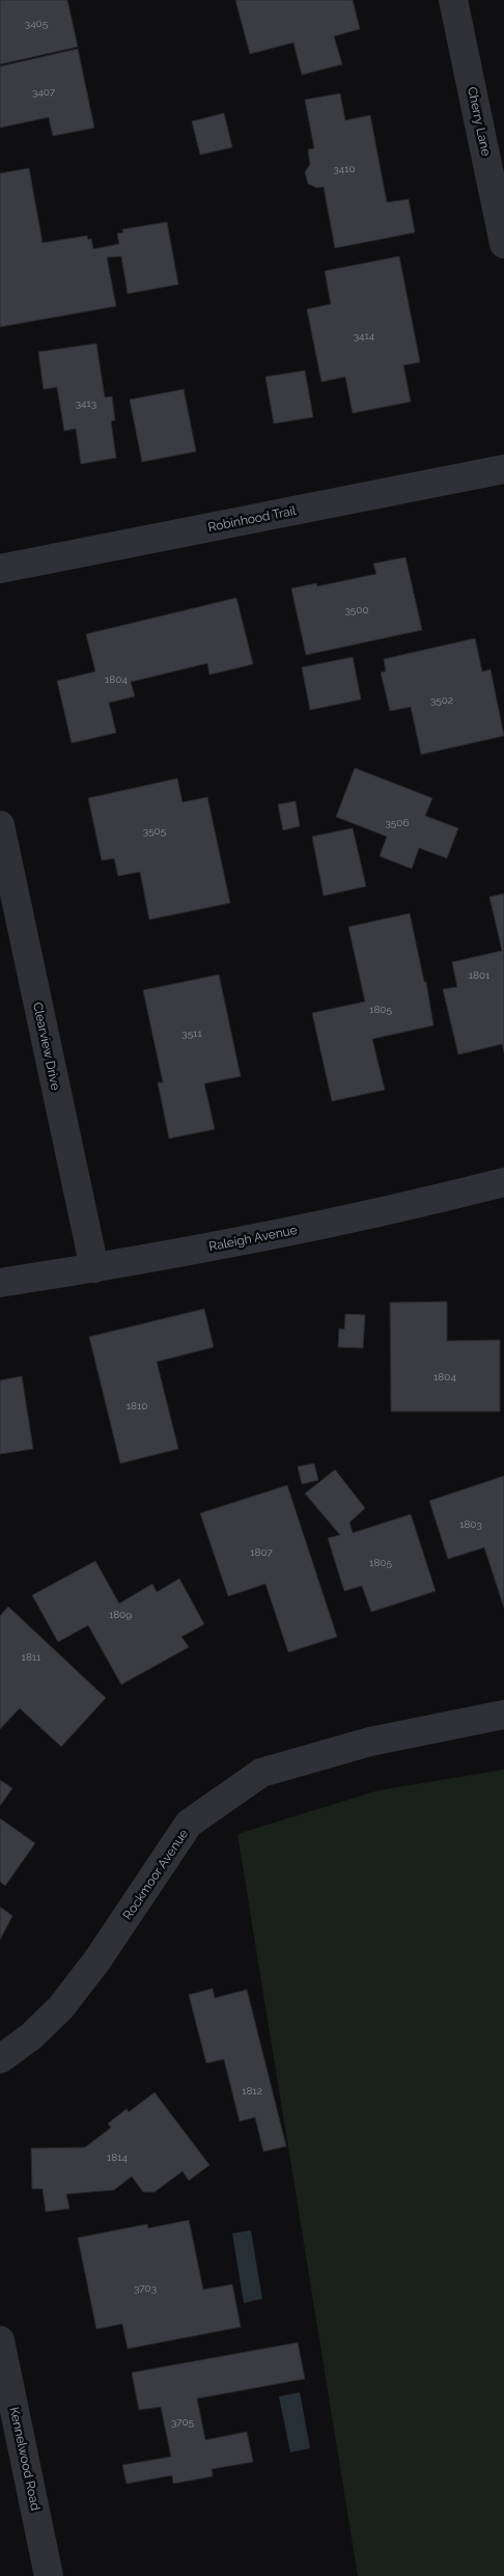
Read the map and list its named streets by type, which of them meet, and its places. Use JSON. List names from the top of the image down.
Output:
{
  "streets": {
    "street": [
      "Cherry Lane",
      "Robinhood Trail",
      "Clearview Drive",
      "Raleigh Avenue",
      "Rockmoor Avenue",
      "Kennelwood Road"
    ]
  },
  "crossings": [
    ["Clearview Drive", "Raleigh Avenue"]
  ],
  "house_numbers": [
    "3405",
    "3407",
    "3410",
    "3414",
    "3413",
    "3500",
    "1804",
    "3502",
    "3506",
    "3505",
    "1801",
    "1805",
    "3511",
    "1804",
    "1810",
    "1803",
    "1807",
    "1805",
    "1809",
    "1811",
    "1812",
    "1814",
    "3703",
    "3705"
  ]
}
